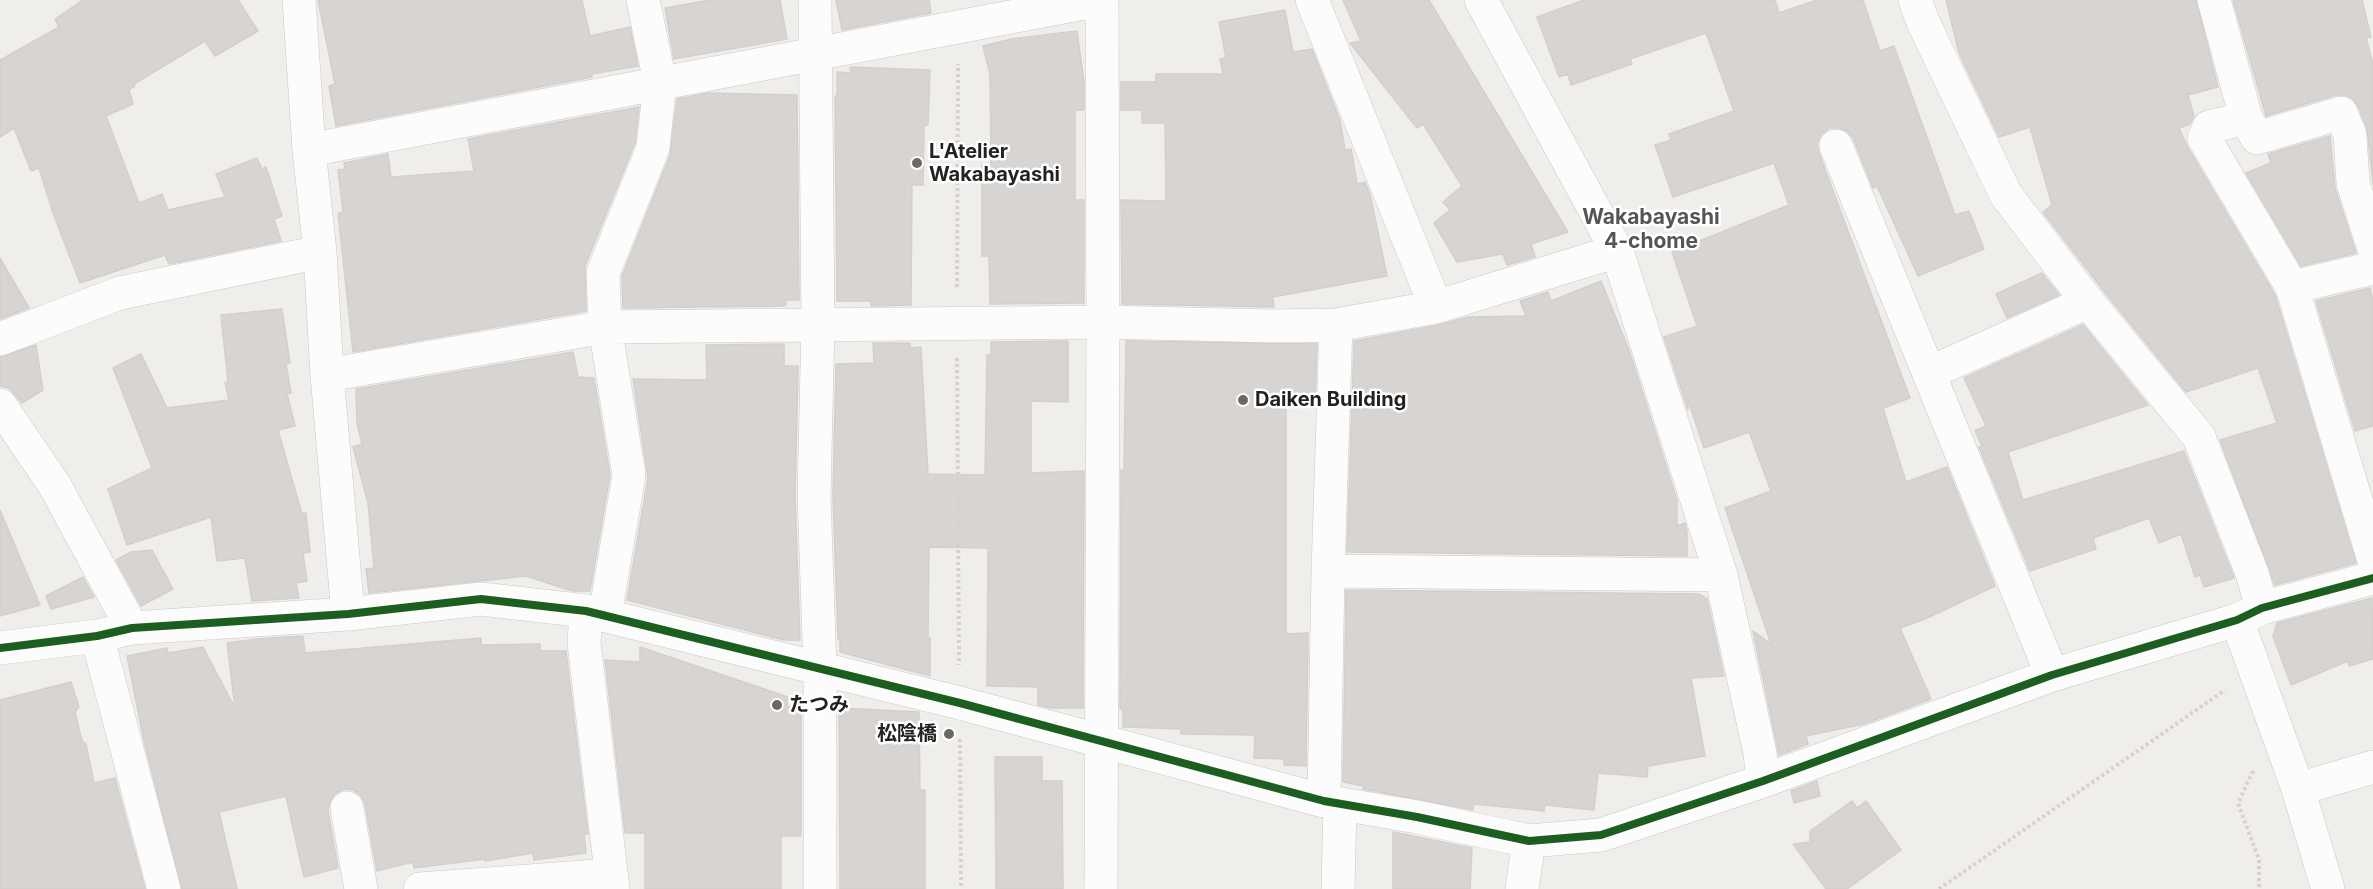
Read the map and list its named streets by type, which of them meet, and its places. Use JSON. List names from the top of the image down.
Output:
{
  "districts": ["Wakabayashi 4-chome"],
  "places": [
    "L'Atelier Wakabayashi",
    "Daiken Building",
    "たつみ",
    "松陰橋"
  ]
}
